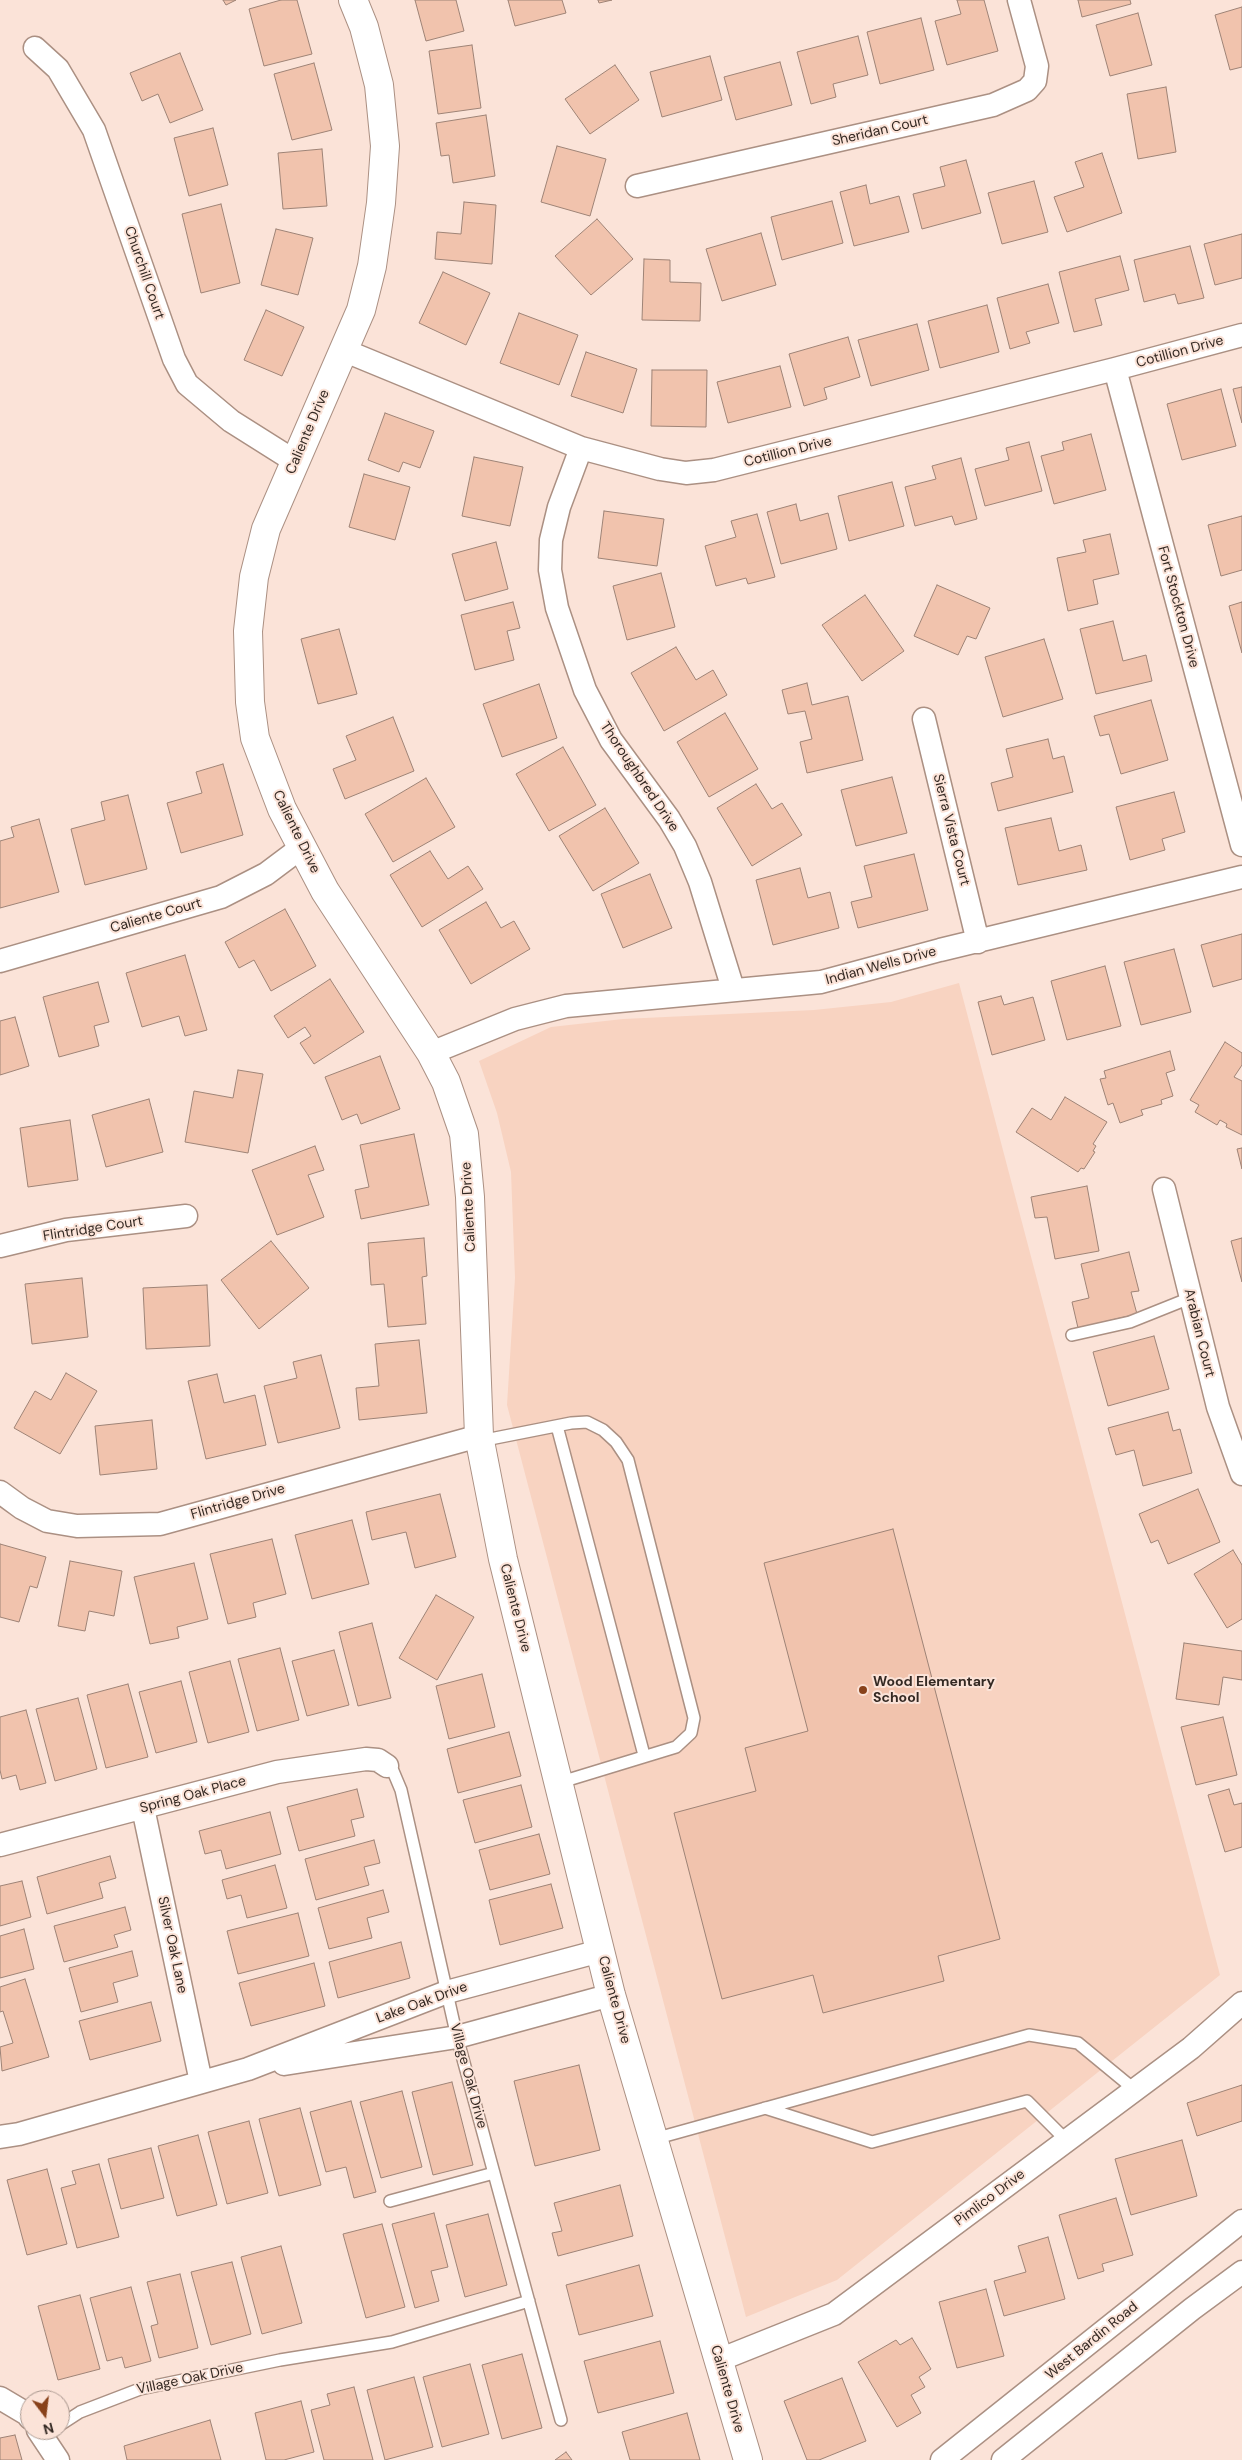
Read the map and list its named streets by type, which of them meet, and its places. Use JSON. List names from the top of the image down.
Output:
{
  "streets": {
    "street": [
      "Sheridan Court",
      "Churchill Court",
      "Cotillion Drive",
      "Caliente Drive",
      "Fort Stockton Drive",
      "Thoroughbred Drive",
      "Sierra Vista Court",
      "Caliente Court",
      "Indian Wells Drive",
      "Flintridge Court",
      "Arabian Court",
      "Flintridge Drive",
      "Spring Oak Place",
      "Silver Oak Lane",
      "Lake Oak Drive",
      "Pimlico Drive",
      "West Bardin Road"
    ],
    "lane": ["Village Oak Drive"]
  },
  "crossings": [
    ["Churchill Court", "Caliente Drive"],
    ["Cotillion Drive", "Caliente Drive"],
    ["Cotillion Drive", "Fort Stockton Drive"],
    ["Cotillion Drive", "Thoroughbred Drive"],
    ["Caliente Drive", "Caliente Court"],
    ["Caliente Drive", "Indian Wells Drive"],
    ["Caliente Drive", "Flintridge Drive"],
    ["Caliente Drive", "Lake Oak Drive"],
    ["Caliente Drive", "Pimlico Drive"],
    ["Thoroughbred Drive", "Indian Wells Drive"],
    ["Sierra Vista Court", "Indian Wells Drive"],
    ["Spring Oak Place", "Silver Oak Lane"],
    ["Spring Oak Place", "Village Oak Drive"],
    ["Silver Oak Lane", "Lake Oak Drive"],
    ["Lake Oak Drive", "Village Oak Drive"]
  ],
  "places": ["Wood Elementary School"],
  "north": "bottom"
}
